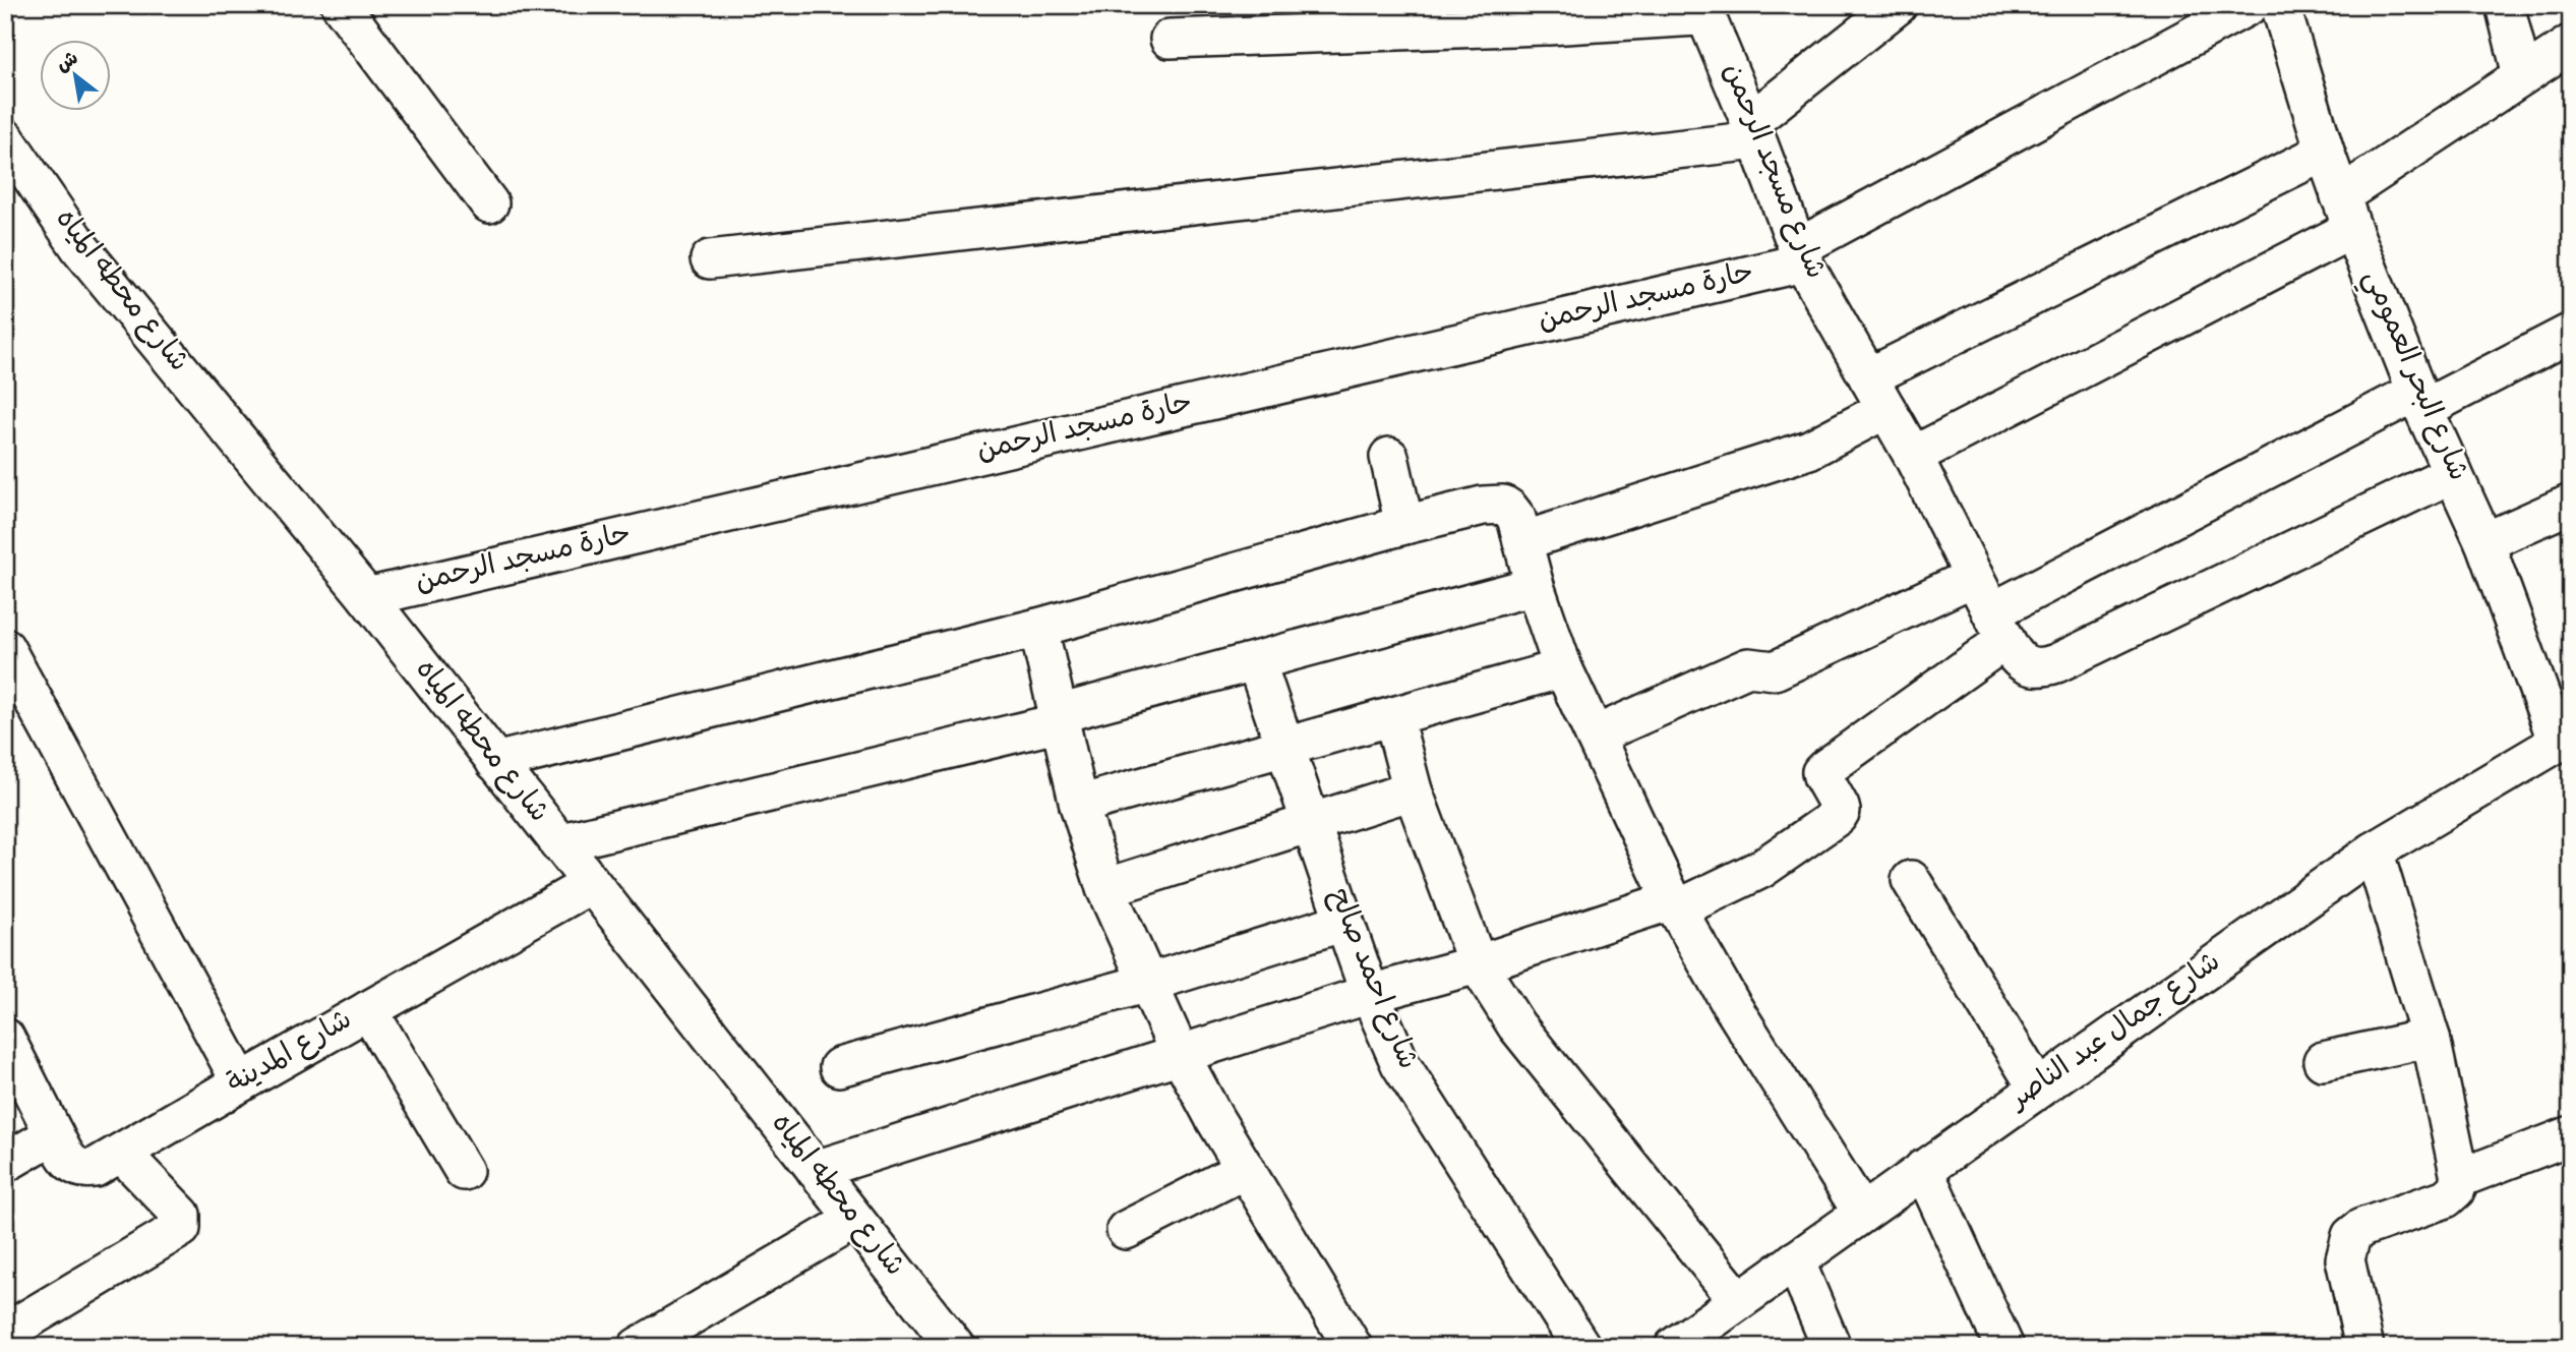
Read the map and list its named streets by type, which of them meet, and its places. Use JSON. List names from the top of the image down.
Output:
{
  "streets": {
    "street": [
      "شارع مسجد الرحمن",
      "شارع محطه المياه",
      "حارة مسجد الرحمن",
      "شارع البحر العمومي",
      "شارع احمد صالح",
      "شارع جمال عبد الناصر",
      "شارع المدينة"
    ]
  },
  "crossings": [
    ["شارع مسجد الرحمن", "حارة مسجد الرحمن"],
    ["شارع مسجد الرحمن", "شارع البحر العمومي"],
    ["شارع محطه المياه", "حارة مسجد الرحمن"],
    ["شارع محطه المياه", "شارع المدينة"],
    ["شارع البحر العمومي", "شارع جمال عبد الناصر"]
  ],
  "north": "top left"
}
